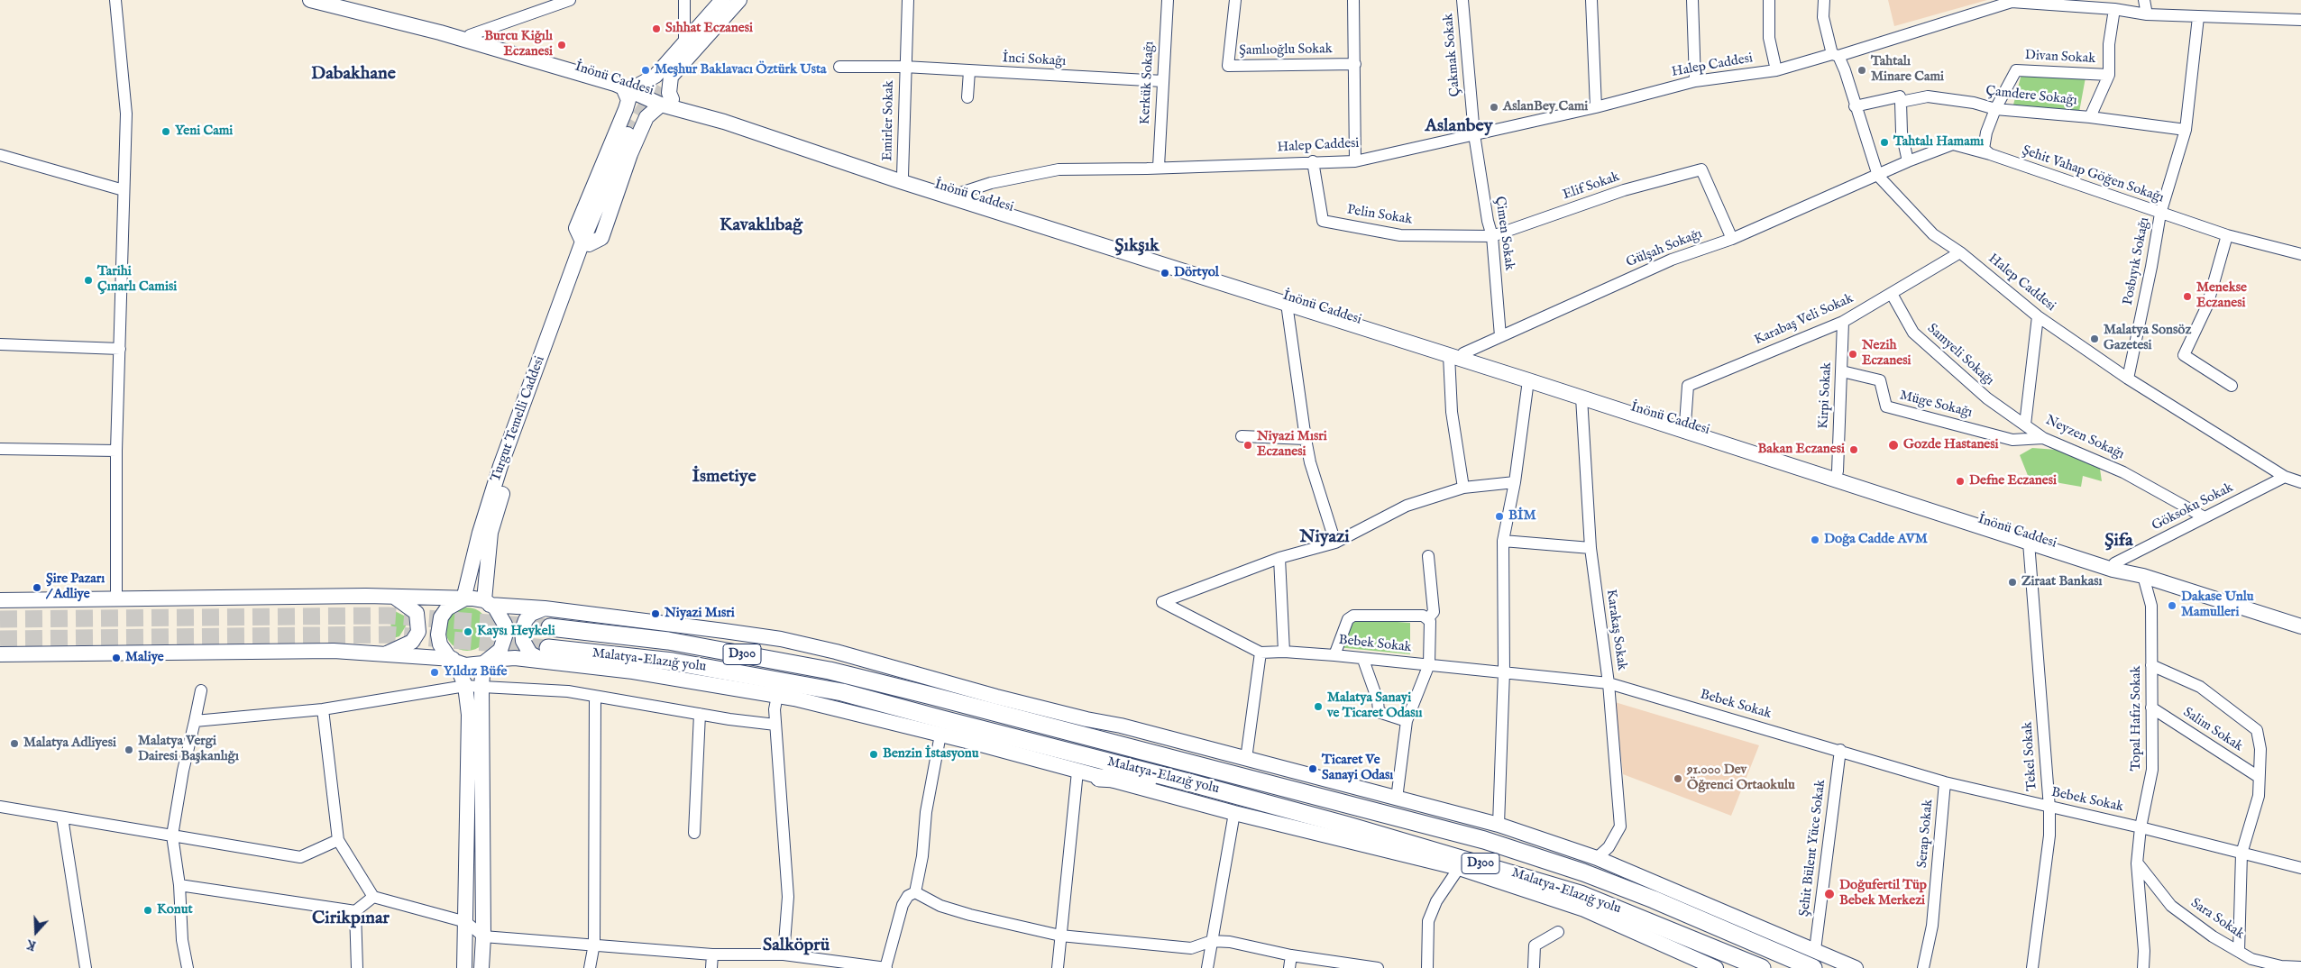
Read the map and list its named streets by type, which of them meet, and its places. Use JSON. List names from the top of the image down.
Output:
{
  "streets": {
    "highway": ["D300", "Malatya-Elazığ yolu"],
    "main road": ["İnönü Caddesi", "Turgut Temelli Caddesi"],
    "street": [
      "Şamlıoğlu Sokak",
      "Çakmak Sokak",
      "Divan Sokak",
      "İnci Sokağı",
      "Halep Caddesi",
      "Kerkük Sokağı",
      "Çamdere Sokağı",
      "Emirler Sokak",
      "Şehit Vahap Göğen Sokağı",
      "Elif Sokak",
      "Pelin Sokak",
      "Çimen Sokak",
      "Gülşah Sokağı",
      "Posbıyık Sokağı",
      "Karabaş Veli Sokak",
      "Samyeli Sokağı",
      "Kirpi Sokak",
      "Müge Sokağı",
      "Neyzen Sokağı",
      "Göksoku Sokak",
      "Karakaş Sokak",
      "Bebek Sokak",
      "Topal Hafız Sokak",
      "Salim Sokak",
      "Tekel Sokak",
      "Serap Sokak",
      "Şehit Bülent Yüce Sokak",
      "Sara Sokak"
    ]
  },
  "crossings": [
    ["Çakmak Sokak", "Halep Caddesi"],
    ["Çakmak Sokak", "Çimen Sokak"],
    ["Divan Sokak", "Çamdere Sokağı"],
    ["İnci Sokağı", "Kerkük Sokağı"],
    ["İnci Sokağı", "Emirler Sokak"],
    ["Halep Caddesi", "İnönü Caddesi"],
    ["Halep Caddesi", "Kerkük Sokağı"],
    ["Halep Caddesi", "Çamdere Sokağı"],
    ["Halep Caddesi", "Şehit Vahap Göğen Sokağı"],
    ["Halep Caddesi", "Pelin Sokak"],
    ["Halep Caddesi", "Çimen Sokak"],
    ["Halep Caddesi", "Gülşah Sokağı"],
    ["Halep Caddesi", "Posbıyık Sokağı"],
    ["Halep Caddesi", "Karabaş Veli Sokak"],
    ["Halep Caddesi", "Neyzen Sokağı"],
    ["Halep Caddesi", "Göksoku Sokak"],
    ["İnönü Caddesi", "Emirler Sokak"],
    ["İnönü Caddesi", "Gülşah Sokağı"],
    ["İnönü Caddesi", "Karabaş Veli Sokak"],
    ["İnönü Caddesi", "Kirpi Sokak"],
    ["İnönü Caddesi", "Turgut Temelli Caddesi"],
    ["İnönü Caddesi", "Göksoku Sokak"],
    ["İnönü Caddesi", "Karakaş Sokak"],
    ["İnönü Caddesi", "Topal Hafız Sokak"],
    ["İnönü Caddesi", "Tekel Sokak"],
    ["Çamdere Sokağı", "Posbıyık Sokağı"],
    ["Şehit Vahap Göğen Sokağı", "Gülşah Sokağı"],
    ["Şehit Vahap Göğen Sokağı", "Posbıyık Sokağı"],
    ["Elif Sokak", "Pelin Sokak"],
    ["Elif Sokak", "Çimen Sokak"],
    ["Elif Sokak", "Gülşah Sokağı"],
    ["Pelin Sokak", "Çimen Sokak"],
    ["Çimen Sokak", "Gülşah Sokağı"],
    ["Karabaş Veli Sokak", "Samyeli Sokağı"],
    ["Karabaş Veli Sokak", "Kirpi Sokak"],
    ["Samyeli Sokağı", "Neyzen Sokağı"],
    ["Kirpi Sokak", "Müge Sokağı"],
    ["Müge Sokağı", "Neyzen Sokağı"],
    ["Neyzen Sokağı", "Göksoku Sokak"],
    ["Karakaş Sokak", "Bebek Sokak"],
    ["Bebek Sokak", "Topal Hafız Sokak"],
    ["Bebek Sokak", "Tekel Sokak"],
    ["Bebek Sokak", "Serap Sokak"],
    ["Bebek Sokak", "Şehit Bülent Yüce Sokak"],
    ["Topal Hafız Sokak", "Salim Sokak"],
    ["Topal Hafız Sokak", "Sara Sokak"]
  ],
  "districts": [
    "Dabakhane",
    "Aslanbey",
    "Kavaklıbağ",
    "Şıkşık",
    "İsmetiye",
    "Niyazi",
    "Şifa",
    "Cirikpınar",
    "Salköprü"
  ],
  "places": [
    "Sıhhat Eczanesi",
    "Burcu Kiğılı Eczanesi",
    "Meşhur Baklavacı Öztürk Usta",
    "Tahtalı Minare Cami",
    "AslanBey Cami",
    "Yeni Cami",
    "Tahtalı Hamamı",
    "Dörtyol",
    "Tarihi Çınarlı Camisi",
    "Menekse Eczanesi",
    "Malatya Sonsöz Gazetesi",
    "Nezih Eczanesi",
    "Niyazi Mısri Eczanesi",
    "Gozde Hastanesi",
    "Bakan Eczanesi",
    "Defne Eczanesi",
    "BİM",
    "Doğa Cadde AVM",
    "Ziraat Bankası",
    "Şire Pazarı / Adliye",
    "Dakase Unlu Mamulleri",
    "Niyazi Mısri",
    "Kaysı Heykeli",
    "Maliye",
    "Yıldız Büfe",
    "Malatya Sanayi ve Ticaret Odasıı",
    "Malatya Adliyesi",
    "Malatya Vergi Dairesi Başkanlığı",
    "Benzin İstasyonu",
    "Ticaret Ve Sanayi Odası",
    "91.000 Dev Öğrenci Ortaokulu",
    "Doğufertil Tüp Bebek Merkezi",
    "Konut"
  ],
  "north": "bottom"
}
